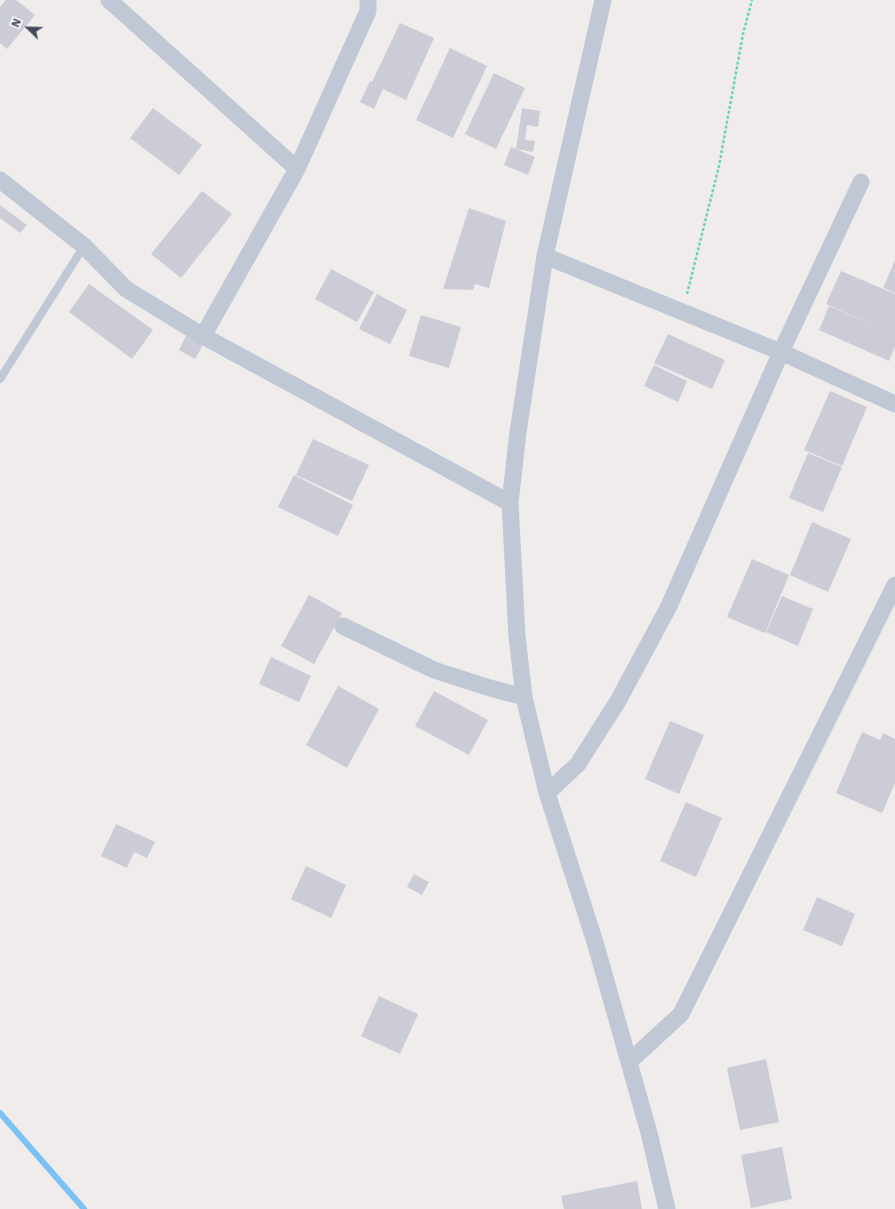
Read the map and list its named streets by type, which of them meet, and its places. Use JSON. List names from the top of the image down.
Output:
{
  "north": "top left"
}
